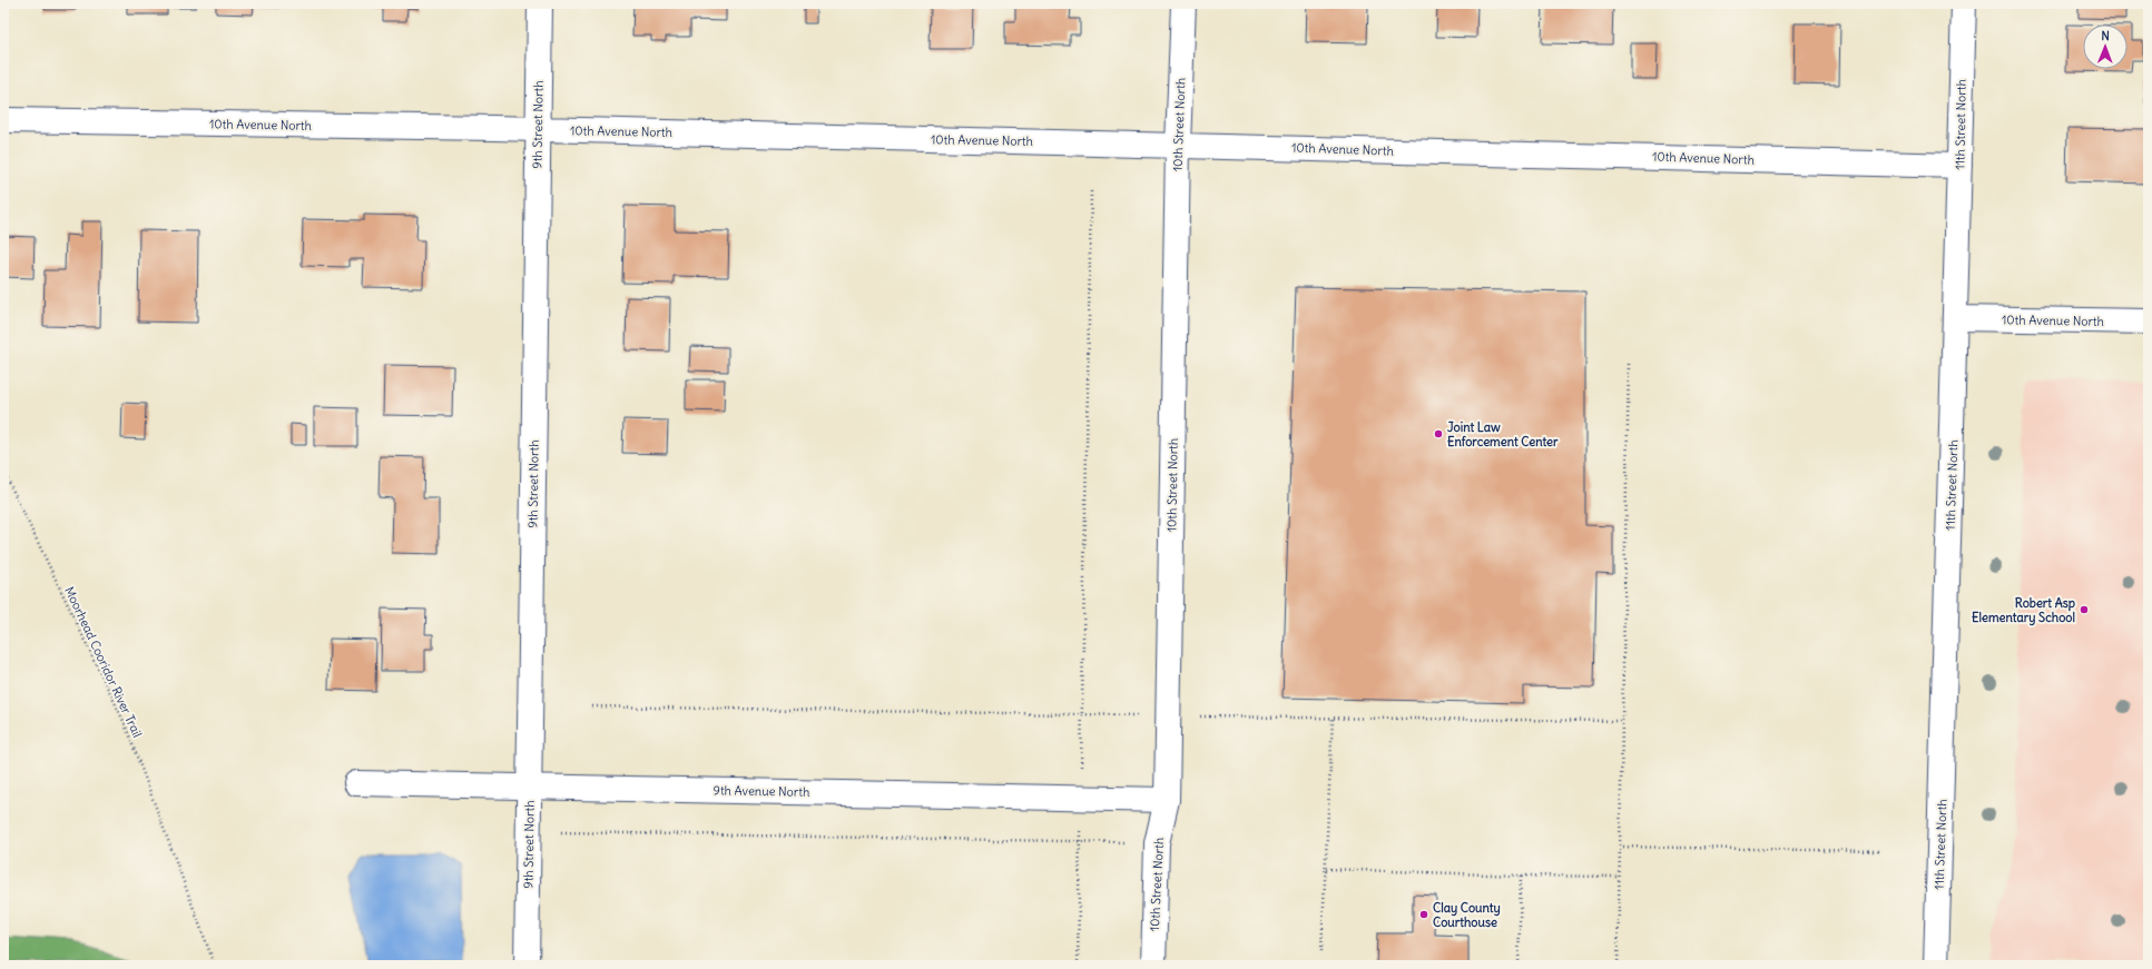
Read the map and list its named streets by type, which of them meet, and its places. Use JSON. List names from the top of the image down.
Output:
{
  "streets": {
    "street": [
      "10th Avenue North",
      "9th Street North",
      "10th Street North",
      "11th Street North",
      "9th Avenue North"
    ],
    "path": ["Moorhead Cooridor River Trail"]
  },
  "crossings": [
    ["10th Avenue North", "9th Street North"],
    ["10th Avenue North", "10th Street North"],
    ["10th Avenue North", "11th Street North"],
    ["9th Street North", "9th Avenue North"],
    ["10th Street North", "9th Avenue North"]
  ],
  "places": ["Joint Law Enforcement Center", "Robert Asp Elementary School", "Clay County Courthouse"],
  "north": "top"
}
